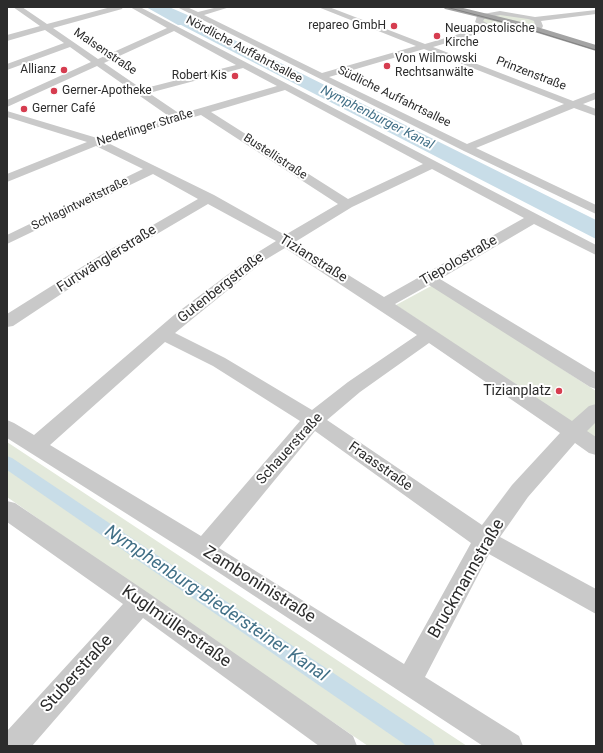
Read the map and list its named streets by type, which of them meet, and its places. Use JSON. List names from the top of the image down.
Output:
{
  "streets": {
    "street": [
      "Nördliche Auffahrtsallee",
      "Malsenstraße",
      "Prinzenstraße",
      "Südliche Auffahrtsallee",
      "Nederlinger Straße",
      "Bustellistraße",
      "Schlagintweitstraße",
      "Furtwänglerstraße",
      "Tizianstraße",
      "Tiepolostraße",
      "Gutenbergstraße",
      "Schauerstraße",
      "Fraasstraße",
      "Bruckmannstraße",
      "Zamboninistraße",
      "Kuglmüllerstraße",
      "Stuberstraße"
    ]
  },
  "crossings": [
    ["Nördliche Auffahrtsallee", "Nederlinger Straße"],
    ["Nördliche Auffahrtsallee", "Tiepolostraße"],
    ["Nördliche Auffahrtsallee", "Gutenbergstraße"],
    ["Malsenstraße", "Nederlinger Straße"],
    ["Nederlinger Straße", "Bustellistraße"],
    ["Nederlinger Straße", "Tizianstraße"],
    ["Bustellistraße", "Gutenbergstraße"],
    ["Schlagintweitstraße", "Tizianstraße"],
    ["Furtwänglerstraße", "Tizianstraße"],
    ["Tizianstraße", "Tiepolostraße"],
    ["Tizianstraße", "Gutenbergstraße"],
    ["Tizianstraße", "Schauerstraße"],
    ["Tizianstraße", "Bruckmannstraße"],
    ["Gutenbergstraße", "Fraasstraße"],
    ["Gutenbergstraße", "Zamboninistraße"],
    ["Schauerstraße", "Fraasstraße"],
    ["Schauerstraße", "Zamboninistraße"],
    ["Fraasstraße", "Bruckmannstraße"],
    ["Bruckmannstraße", "Zamboninistraße"],
    ["Kuglmüllerstraße", "Stuberstraße"]
  ],
  "water": ["Nymphenburger Kanal", "Nymphenburg-Biedersteiner Kanal"],
  "places": [
    "repareo GmbH",
    "Neuapostolische Kirche",
    "Von Wilmowski Rechtsanwälte",
    "Allianz",
    "Robert Kis",
    "Gerner-Apotheke",
    "Gerner Café",
    "Tizianplatz"
  ]
}
